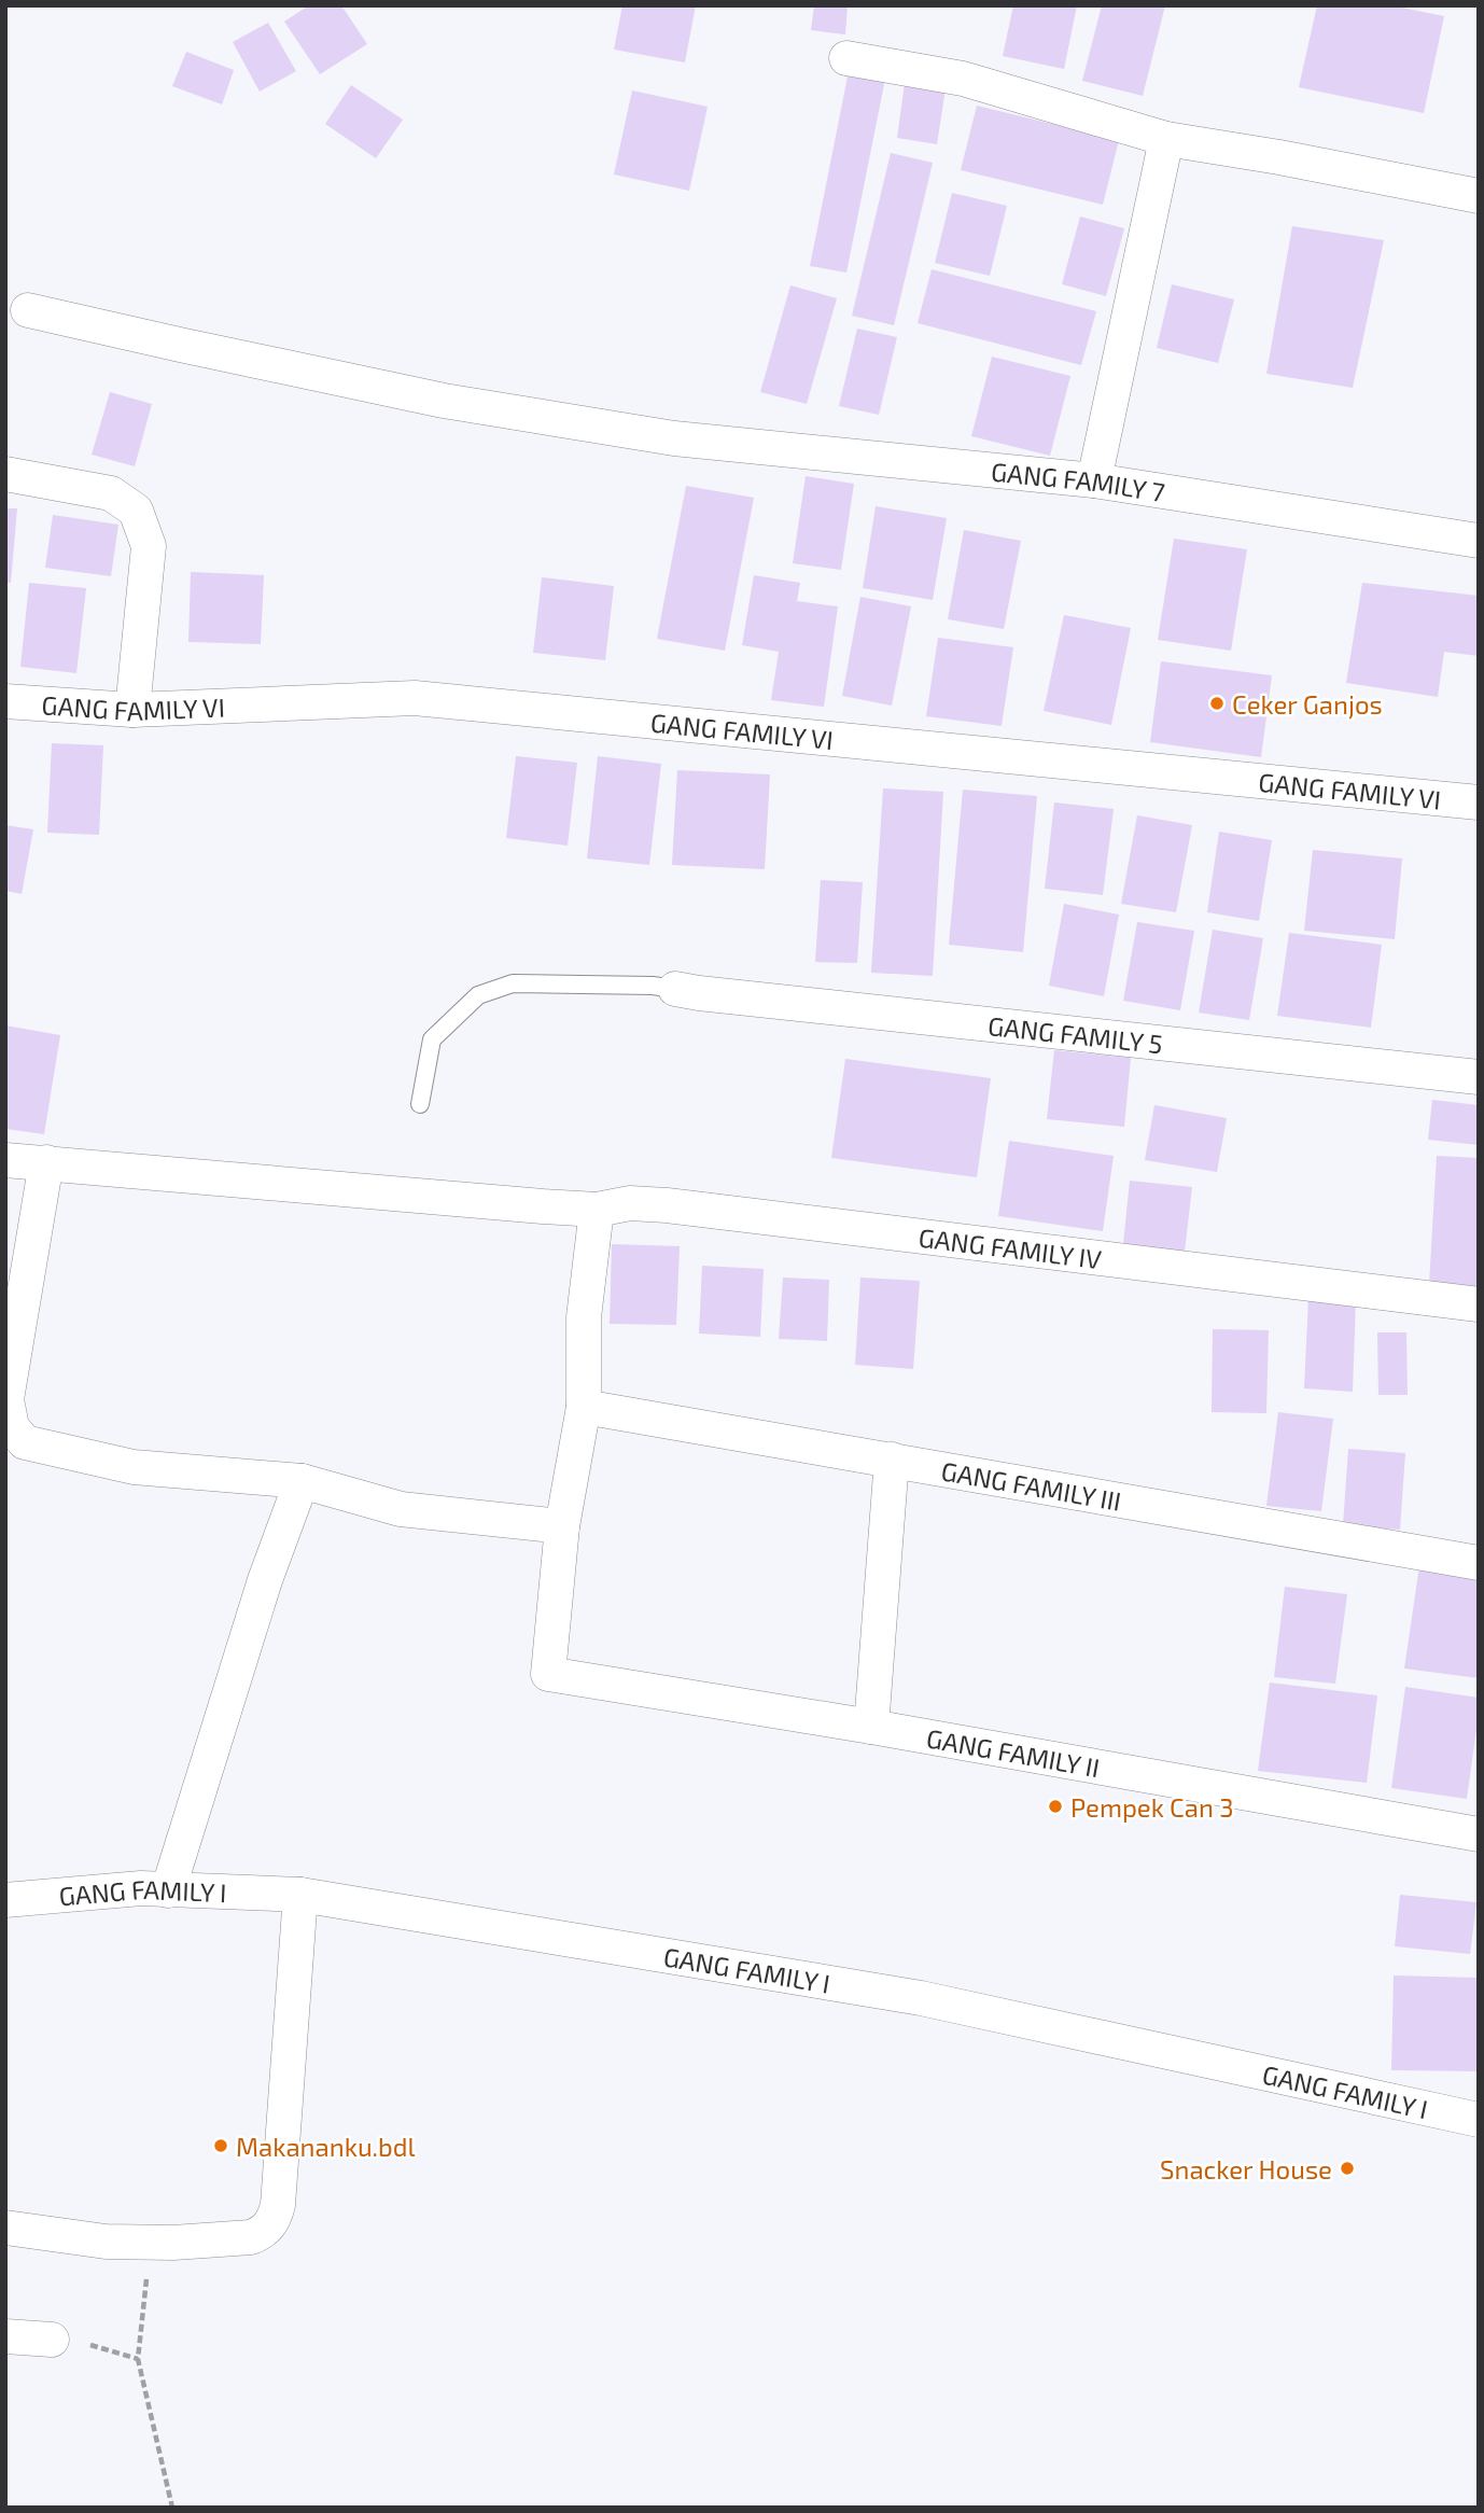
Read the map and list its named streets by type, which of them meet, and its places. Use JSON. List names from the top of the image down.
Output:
{
  "streets": {
    "street": [
      "GANG FAMILY 7",
      "GANG FAMILY VI",
      "GANG FAMILY 5",
      "GANG FAMILY IV",
      "GANG FAMILY III",
      "GANG FAMILY II",
      "GANG FAMILY I"
    ]
  },
  "places": [
    "Ceker Ganjos",
    "Pempek Can 3",
    "Makananku.bdl",
    "Snacker House"
  ]
}
